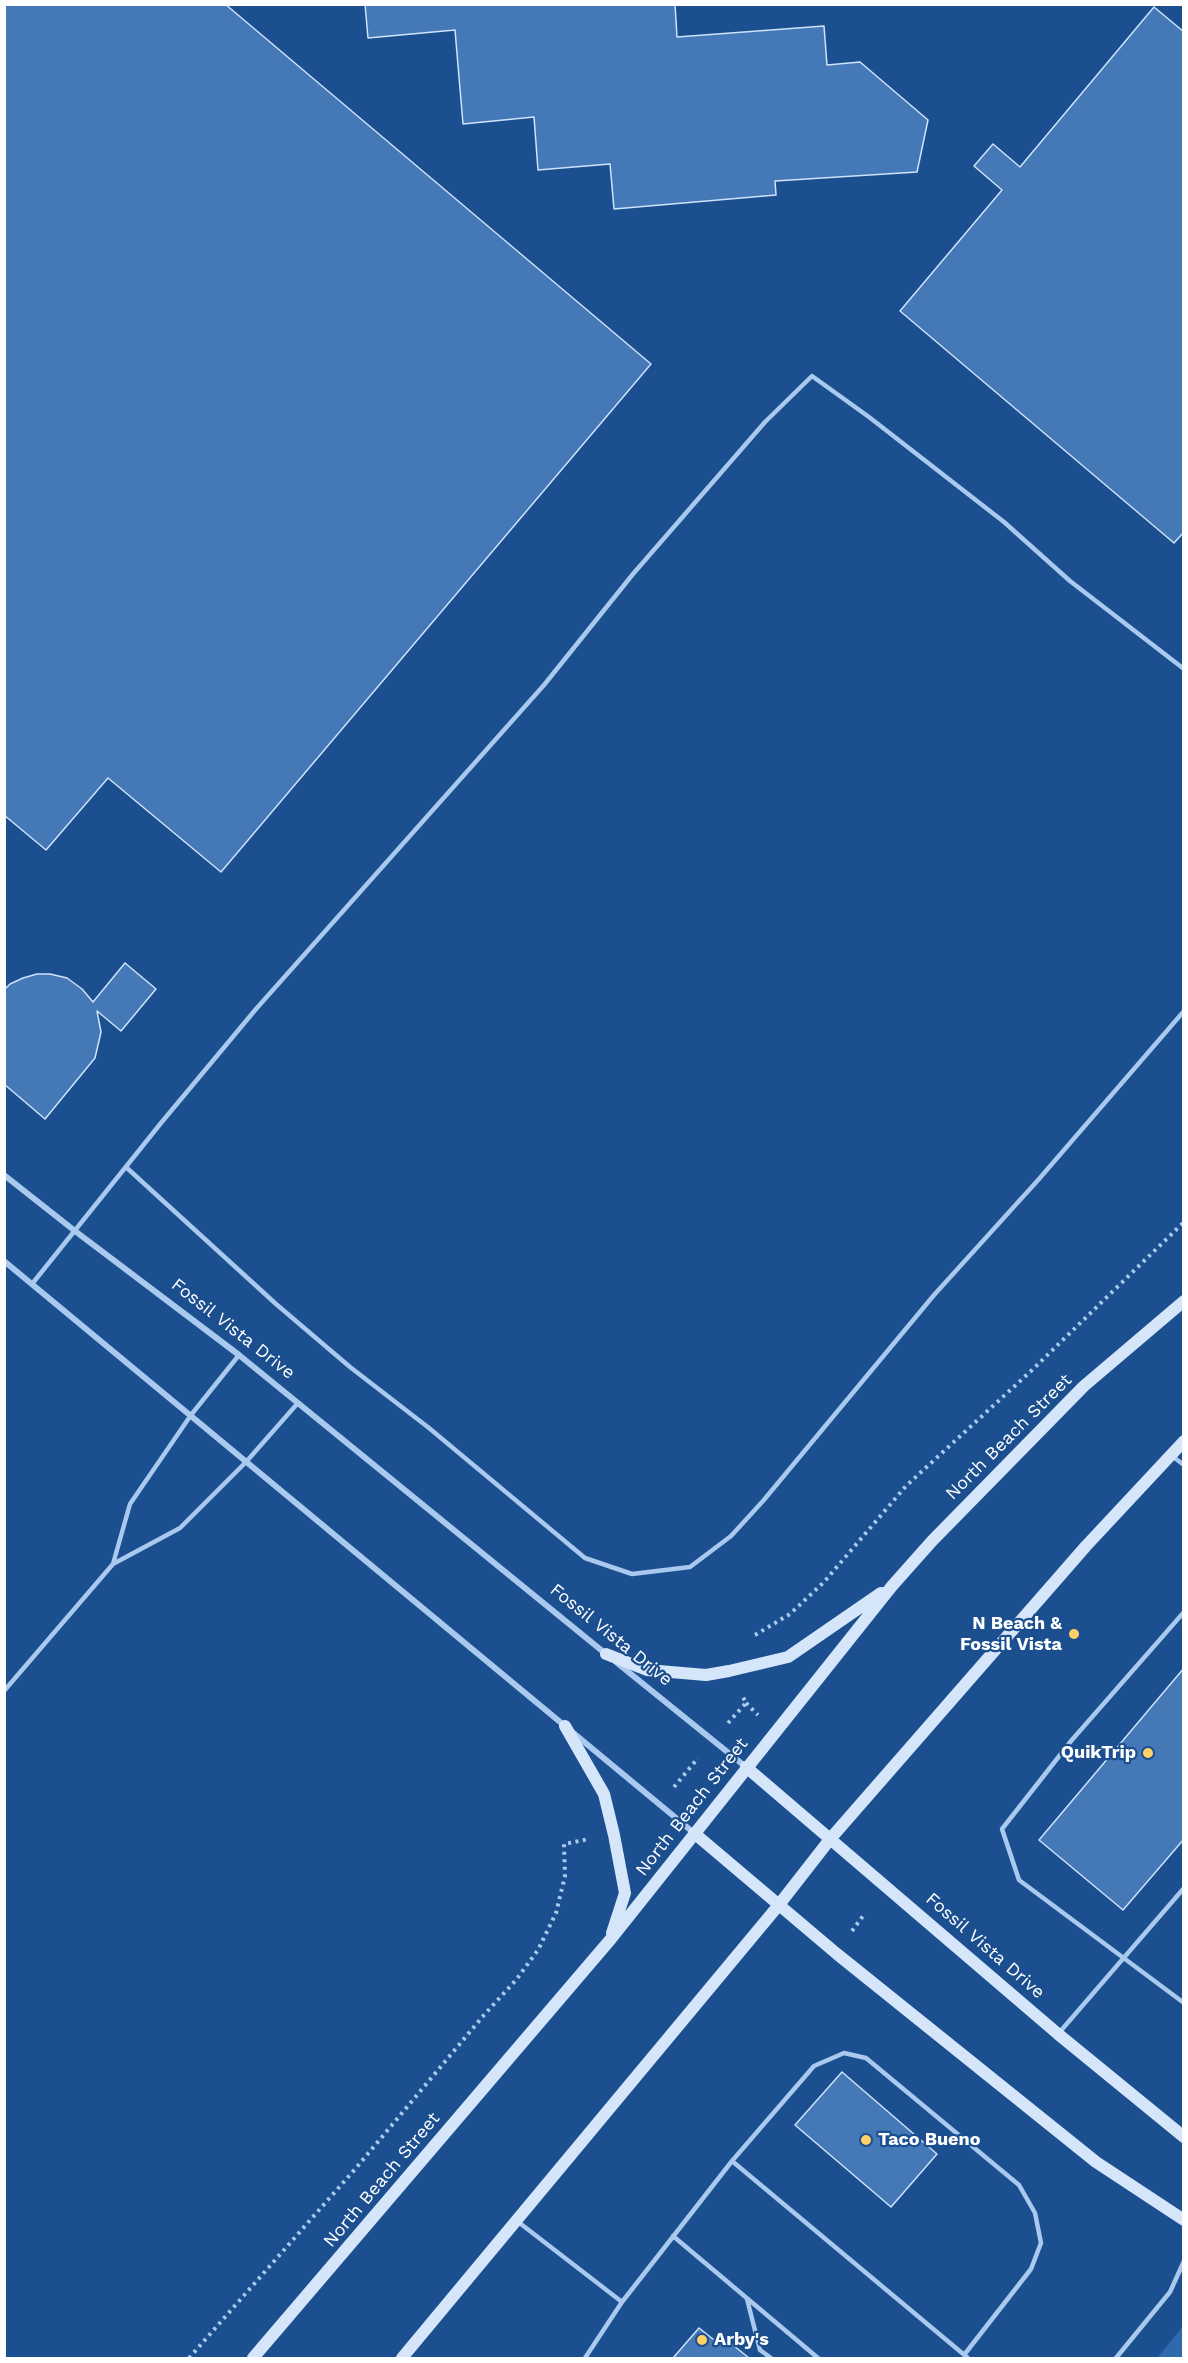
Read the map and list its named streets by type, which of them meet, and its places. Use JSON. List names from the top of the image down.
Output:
{
  "streets": {
    "main road": ["Fossil Vista Drive", "North Beach Street"]
  },
  "crossings": [
    ["Fossil Vista Drive", "North Beach Street"]
  ],
  "places": [
    "N Beach & Fossil Vista",
    "QuikTrip",
    "Taco Bueno",
    "Arby's"
  ]
}
